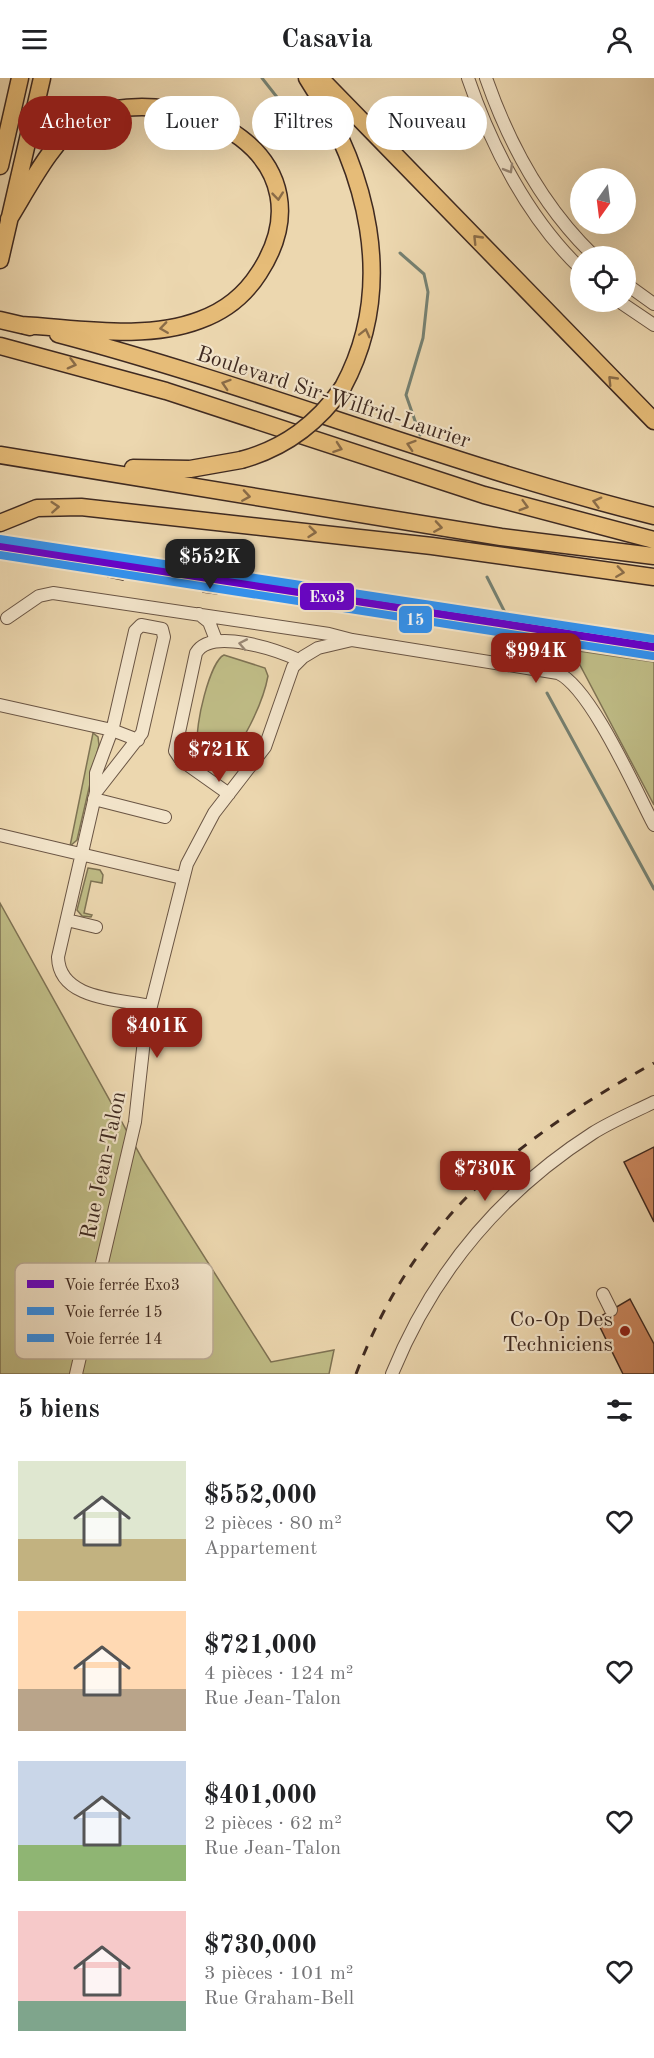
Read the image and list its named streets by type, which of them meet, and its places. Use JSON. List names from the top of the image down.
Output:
{
  "streets": {
    "highway": ["Boulevard Sir-Wilfrid-Laurier"],
    "street": ["Rue Jean-Talon"]
  },
  "places": ["Co-Op Des Techniciens"],
  "lines": ["rail line 14", "rail line Exo3", "rail line 15"],
  "legend": ["Voie ferrée Exo3", "Voie ferrée 15", "Voie ferrée 14"],
  "north": "bottom",
  "page": {
    "header": "Casavia",
    "chip": [
      "Acheter",
      "Louer",
      "Filtres",
      "Nouveau"
    ],
    "price": [
      "$552K",
      "$994K",
      "$721K",
      "$401K",
      "$730K"
    ],
    "heading": "5 biens",
    "list": [
      {
        "name": "$552,000",
        "note": "2 pièces · 80 m² · Appartement"
      },
      {
        "name": "$721,000",
        "note": "4 pièces · 124 m² · Rue Jean-Talon"
      },
      {
        "name": "$401,000",
        "note": "2 pièces · 62 m² · Rue Jean-Talon"
      },
      {
        "name": "$730,000",
        "note": "3 pièces · 101 m² · Rue Graham-Bell"
      }
    ]
  }
}
